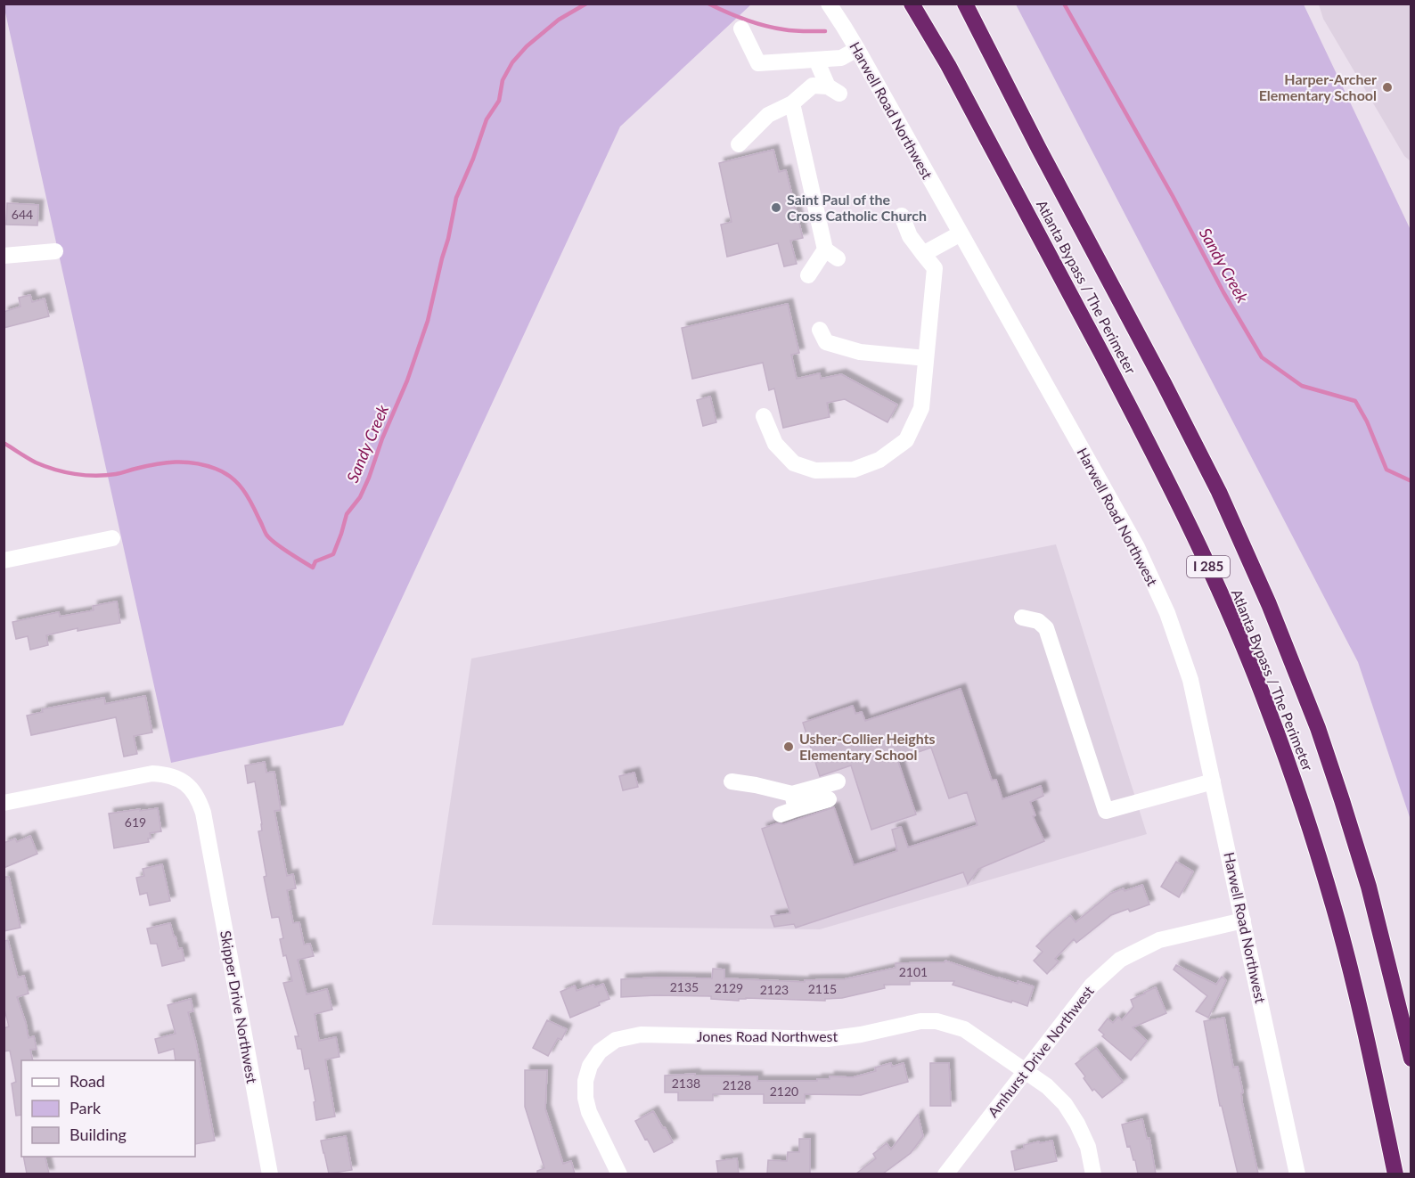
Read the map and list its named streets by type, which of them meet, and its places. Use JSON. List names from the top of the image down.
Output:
{
  "streets": {
    "highway": ["Atlanta Bypass / The Perimeter", "I 285"],
    "street": [
      "Harwell Road Northwest",
      "Skipper Drive Northwest",
      "Jones Road Northwest",
      "Amhurst Drive Northwest"
    ]
  },
  "crossings": [
    ["Harwell Road Northwest", "Amhurst Drive Northwest"],
    ["Jones Road Northwest", "Amhurst Drive Northwest"]
  ],
  "water": ["Sandy Creek"],
  "places": ["Harper-Archer Elementary School", "Saint Paul of the Cross Catholic Church", "Usher-Collier Heights Elementary School"],
  "house_numbers": [
    "644",
    "619",
    "2101",
    "2135",
    "2129",
    "2115",
    "2123",
    "2138",
    "2128",
    "2120"
  ],
  "legend": ["Road", "Park", "Building"]
}
